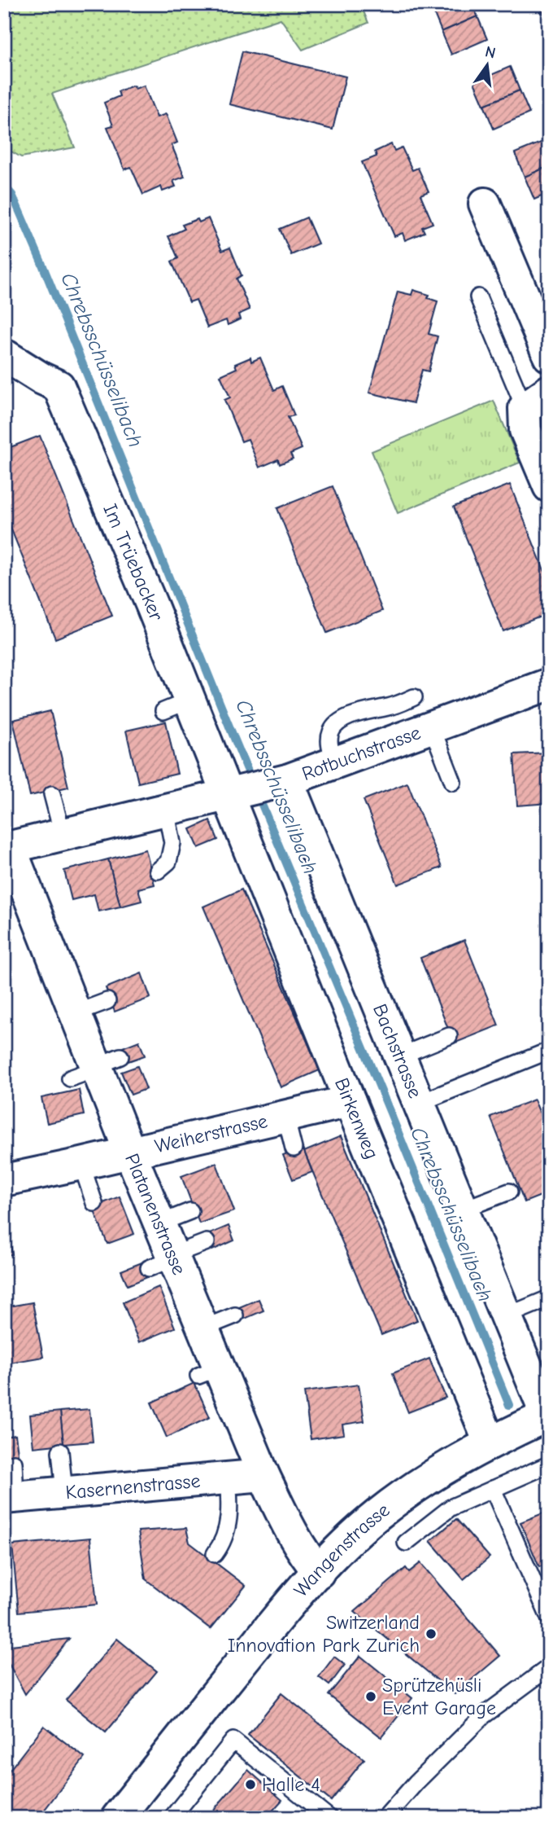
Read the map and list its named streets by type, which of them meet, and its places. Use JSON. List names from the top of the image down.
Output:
{
  "streets": {
    "street": [
      "Im Trüebacker",
      "Rotbuchstrasse",
      "Bachstrasse",
      "Birkenweg",
      "Weiherstrasse",
      "Platanenstrasse",
      "Kasernenstrasse",
      "Wangenstrasse"
    ]
  },
  "crossings": [
    ["Im Trüebacker", "Rotbuchstrasse"],
    ["Im Trüebacker", "Birkenweg"],
    ["Rotbuchstrasse", "Bachstrasse"],
    ["Rotbuchstrasse", "Birkenweg"],
    ["Rotbuchstrasse", "Platanenstrasse"],
    ["Bachstrasse", "Wangenstrasse"],
    ["Birkenweg", "Weiherstrasse"],
    ["Birkenweg", "Wangenstrasse"],
    ["Weiherstrasse", "Platanenstrasse"],
    ["Platanenstrasse", "Kasernenstrasse"],
    ["Platanenstrasse", "Wangenstrasse"]
  ],
  "water": ["Chrebsschüsselibach"],
  "places": ["Switzerland Innovation Park Zurich", "Sprützehüsli Event Garage", "Halle 4"],
  "north": "top"
}
